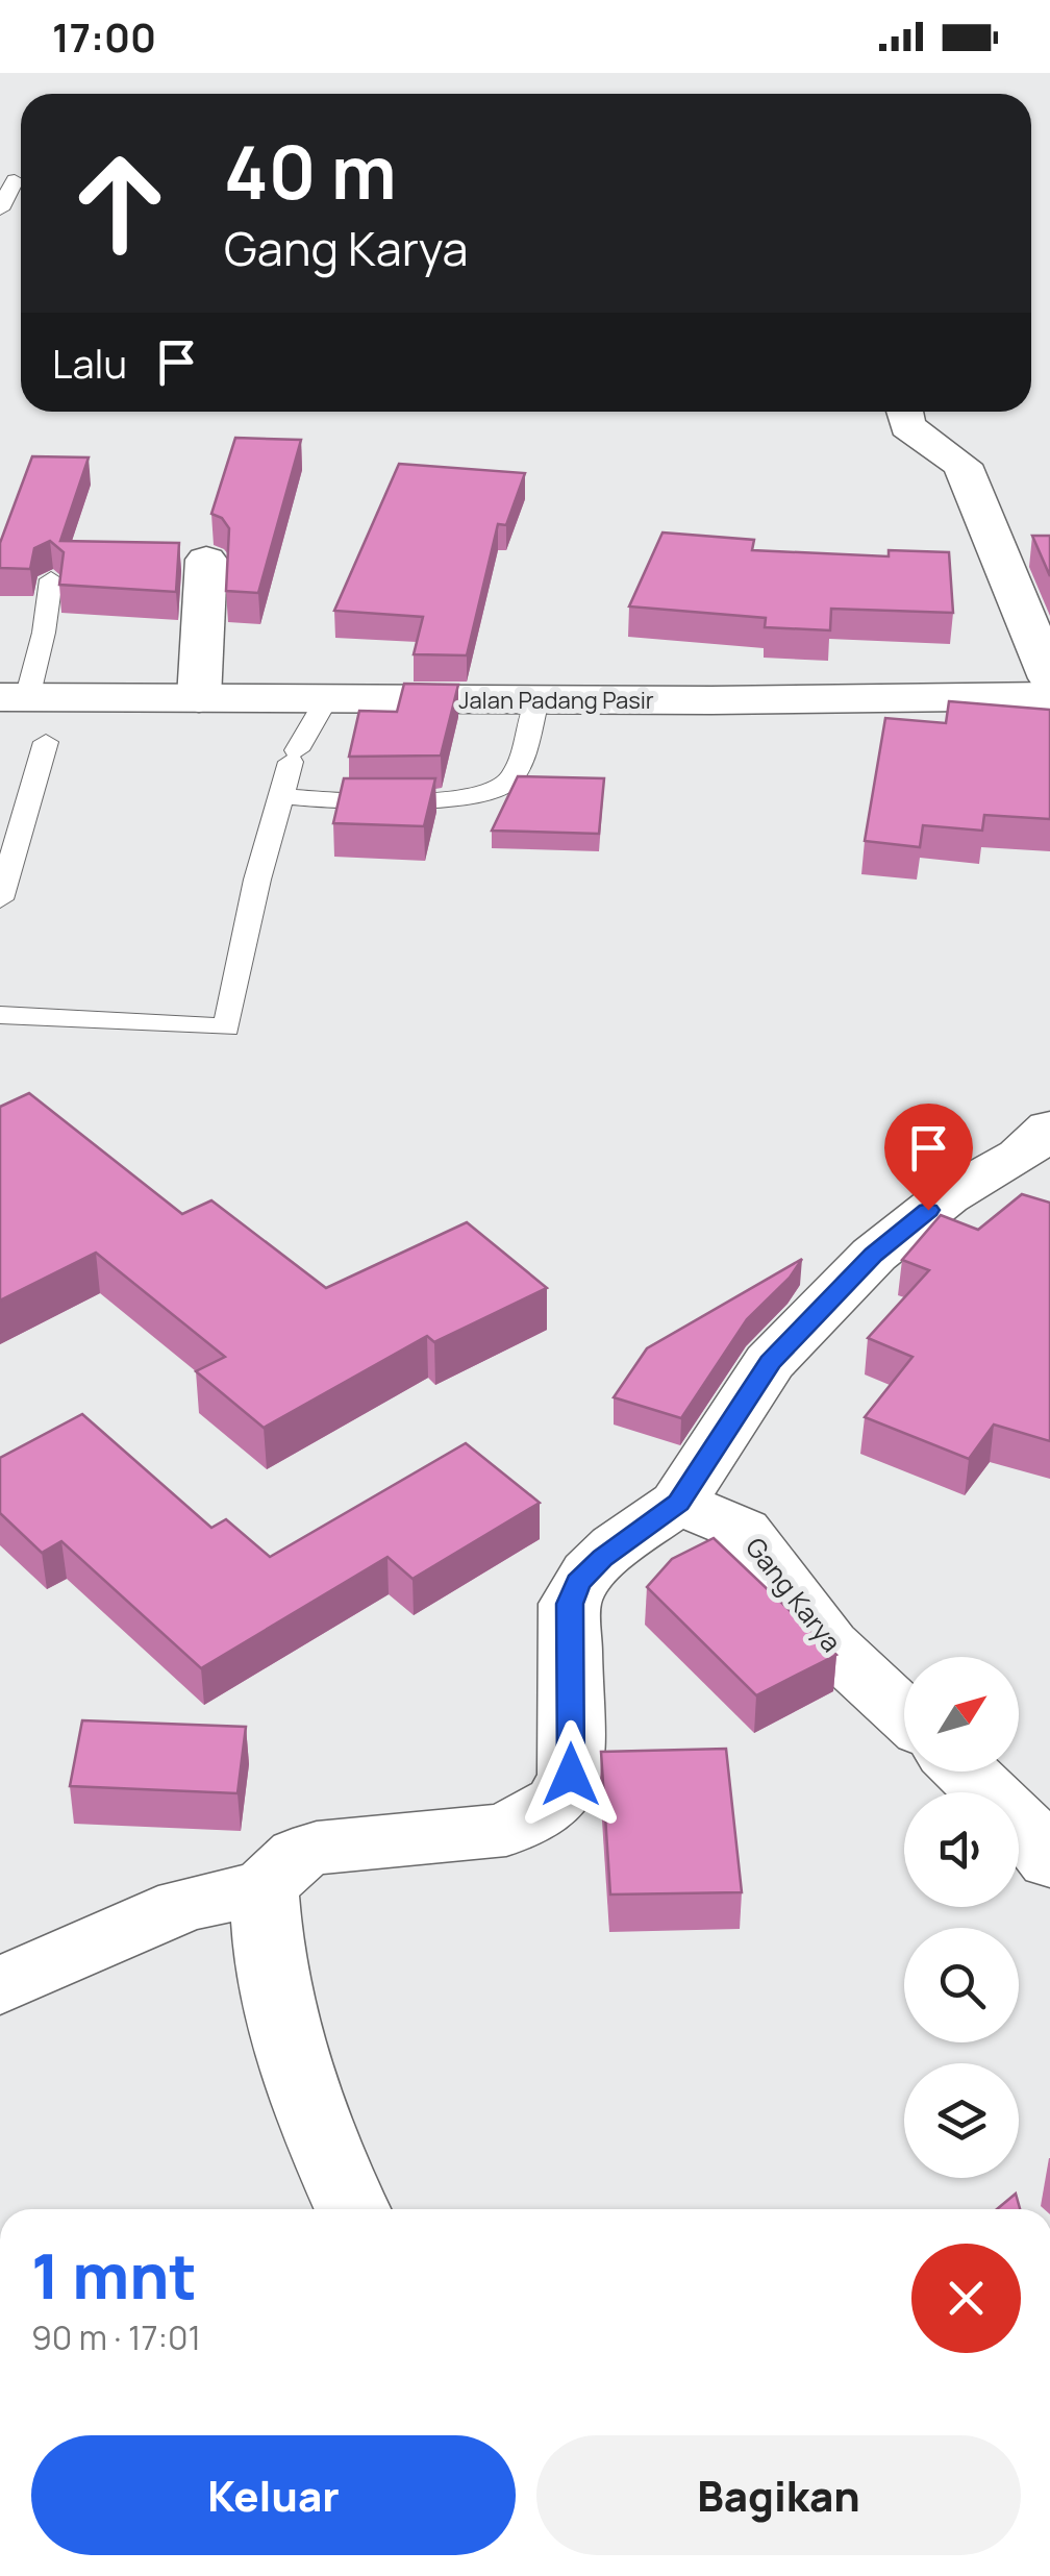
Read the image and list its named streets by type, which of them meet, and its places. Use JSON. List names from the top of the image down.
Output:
{
  "streets": {
    "main road": ["Jalan Padang Pasir", "Gang Karya"]
  },
  "north": "top right",
  "page": {
    "status": "17:00",
    "turn": ["40 m", "Gang Karya"],
    "then": "Lalu",
    "heading": ["1 mnt", "90 m · 17:01"],
    "buttons": ["Keluar", "Bagikan"]
  }
}
